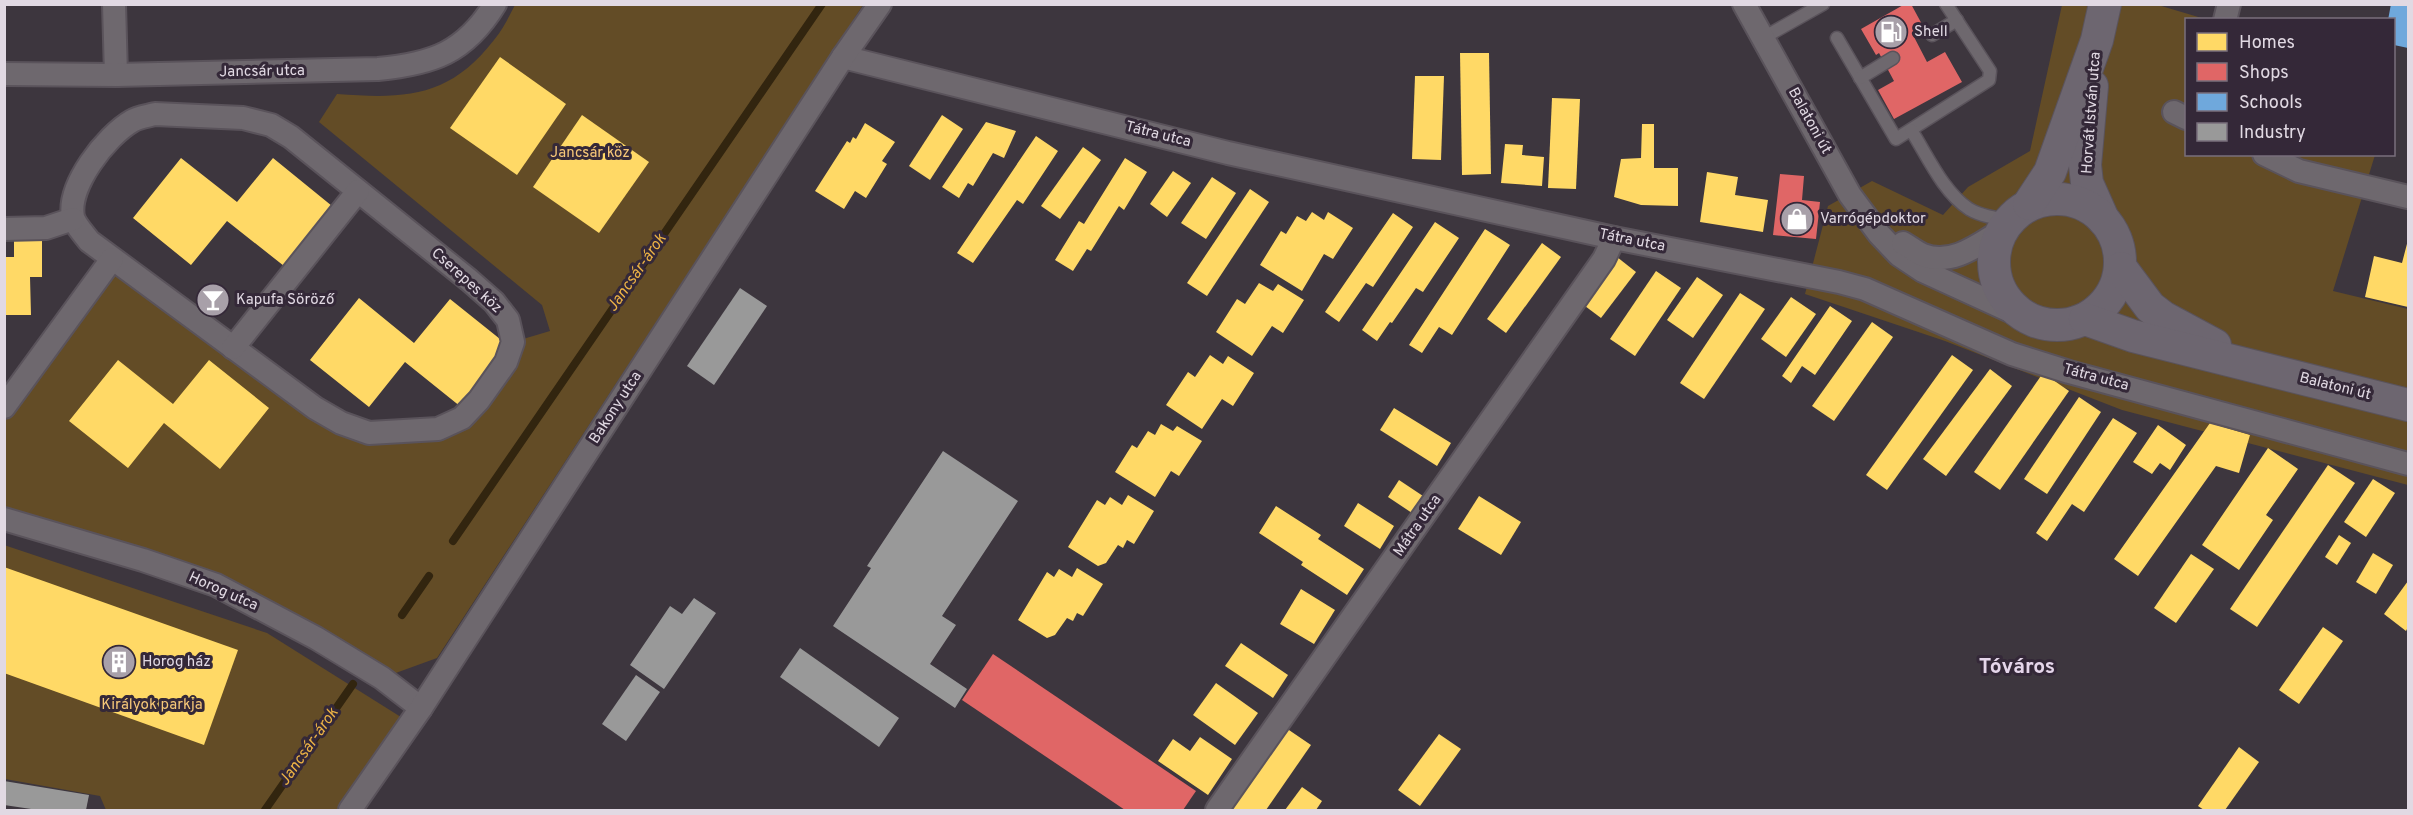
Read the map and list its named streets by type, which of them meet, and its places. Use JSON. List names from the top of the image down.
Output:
{
  "streets": {
    "main road": ["Horvát István utca", "Balatoni út"],
    "street": [
      "Jancsár utca",
      "Tátra utca",
      "Cserepes köz",
      "Bakony utca",
      "Mátra utca",
      "Horog utca"
    ]
  },
  "crossings": [
    ["Horvát István utca", "Balatoni út"],
    ["Tátra utca", "Bakony utca"],
    ["Tátra utca", "Mátra utca"],
    ["Bakony utca", "Horog utca"]
  ],
  "districts": ["Tóváros"],
  "water": ["Jancsár-árok"],
  "parks": ["Jancsár köz", "Királyok parkja"],
  "places": {
    "fuel station": ["Shell"],
    "shop": ["Varrógépdoktor"],
    "bar": ["Kapufa Söröző"],
    "building": ["Horog ház"]
  },
  "legend": [
    "Homes",
    "Shops",
    "Schools",
    "Industry"
  ]
}
